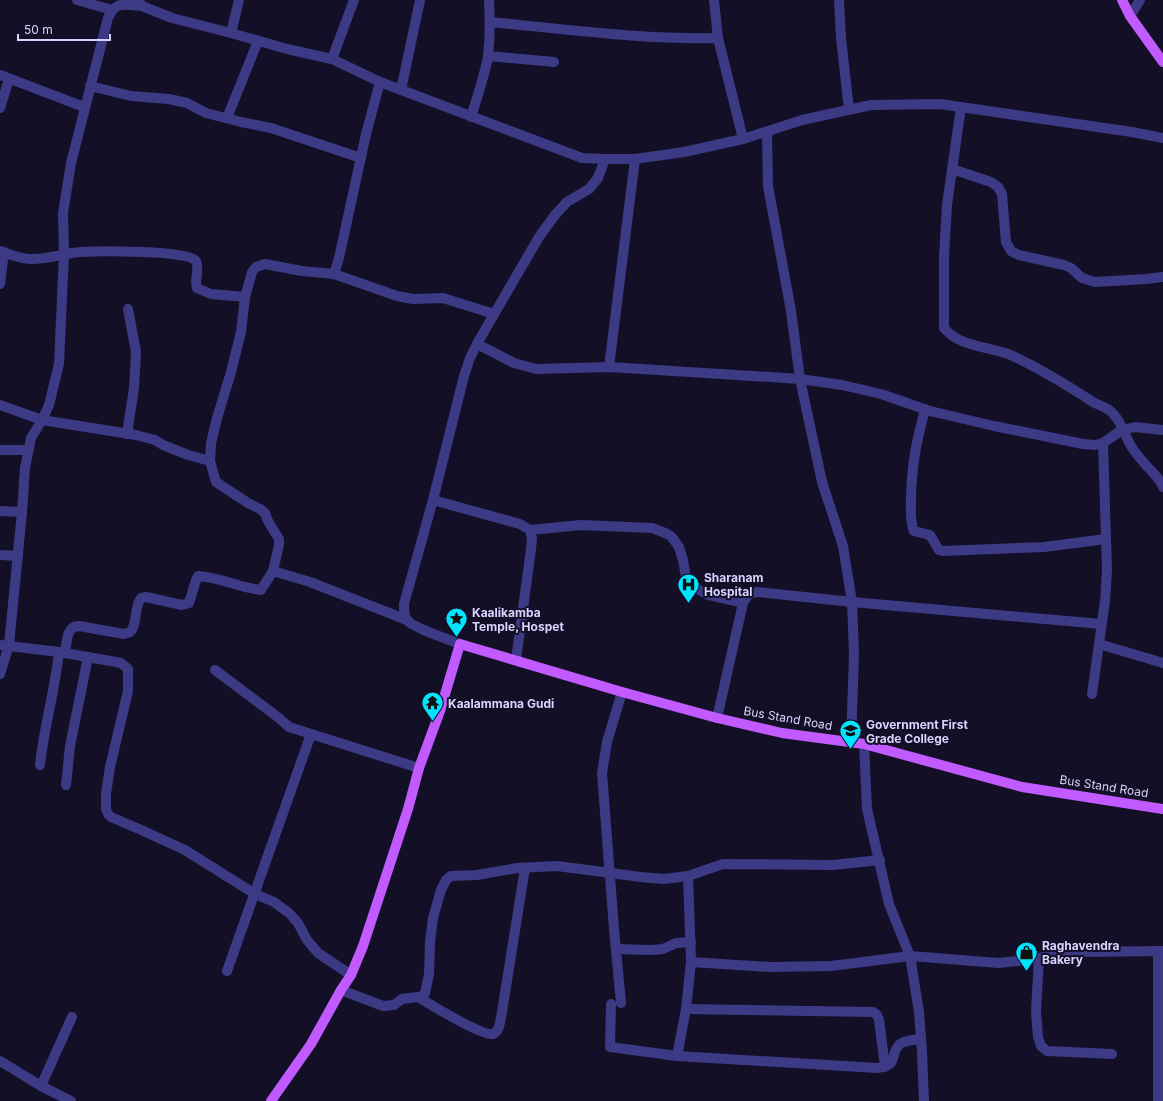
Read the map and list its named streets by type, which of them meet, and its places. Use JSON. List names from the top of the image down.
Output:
{
  "streets": {
    "main road": ["Bus Stand Road"]
  },
  "places": {
    "hospital": ["Sharanam Hospital"],
    "place": ["Kaalikamba Temple, Hospet"],
    "temple": ["Kaalammana Gudi"],
    "school or university": ["Government First Grade College"],
    "shop": ["Raghavendra Bakery"]
  },
  "scale_bar": "50 m"
}
